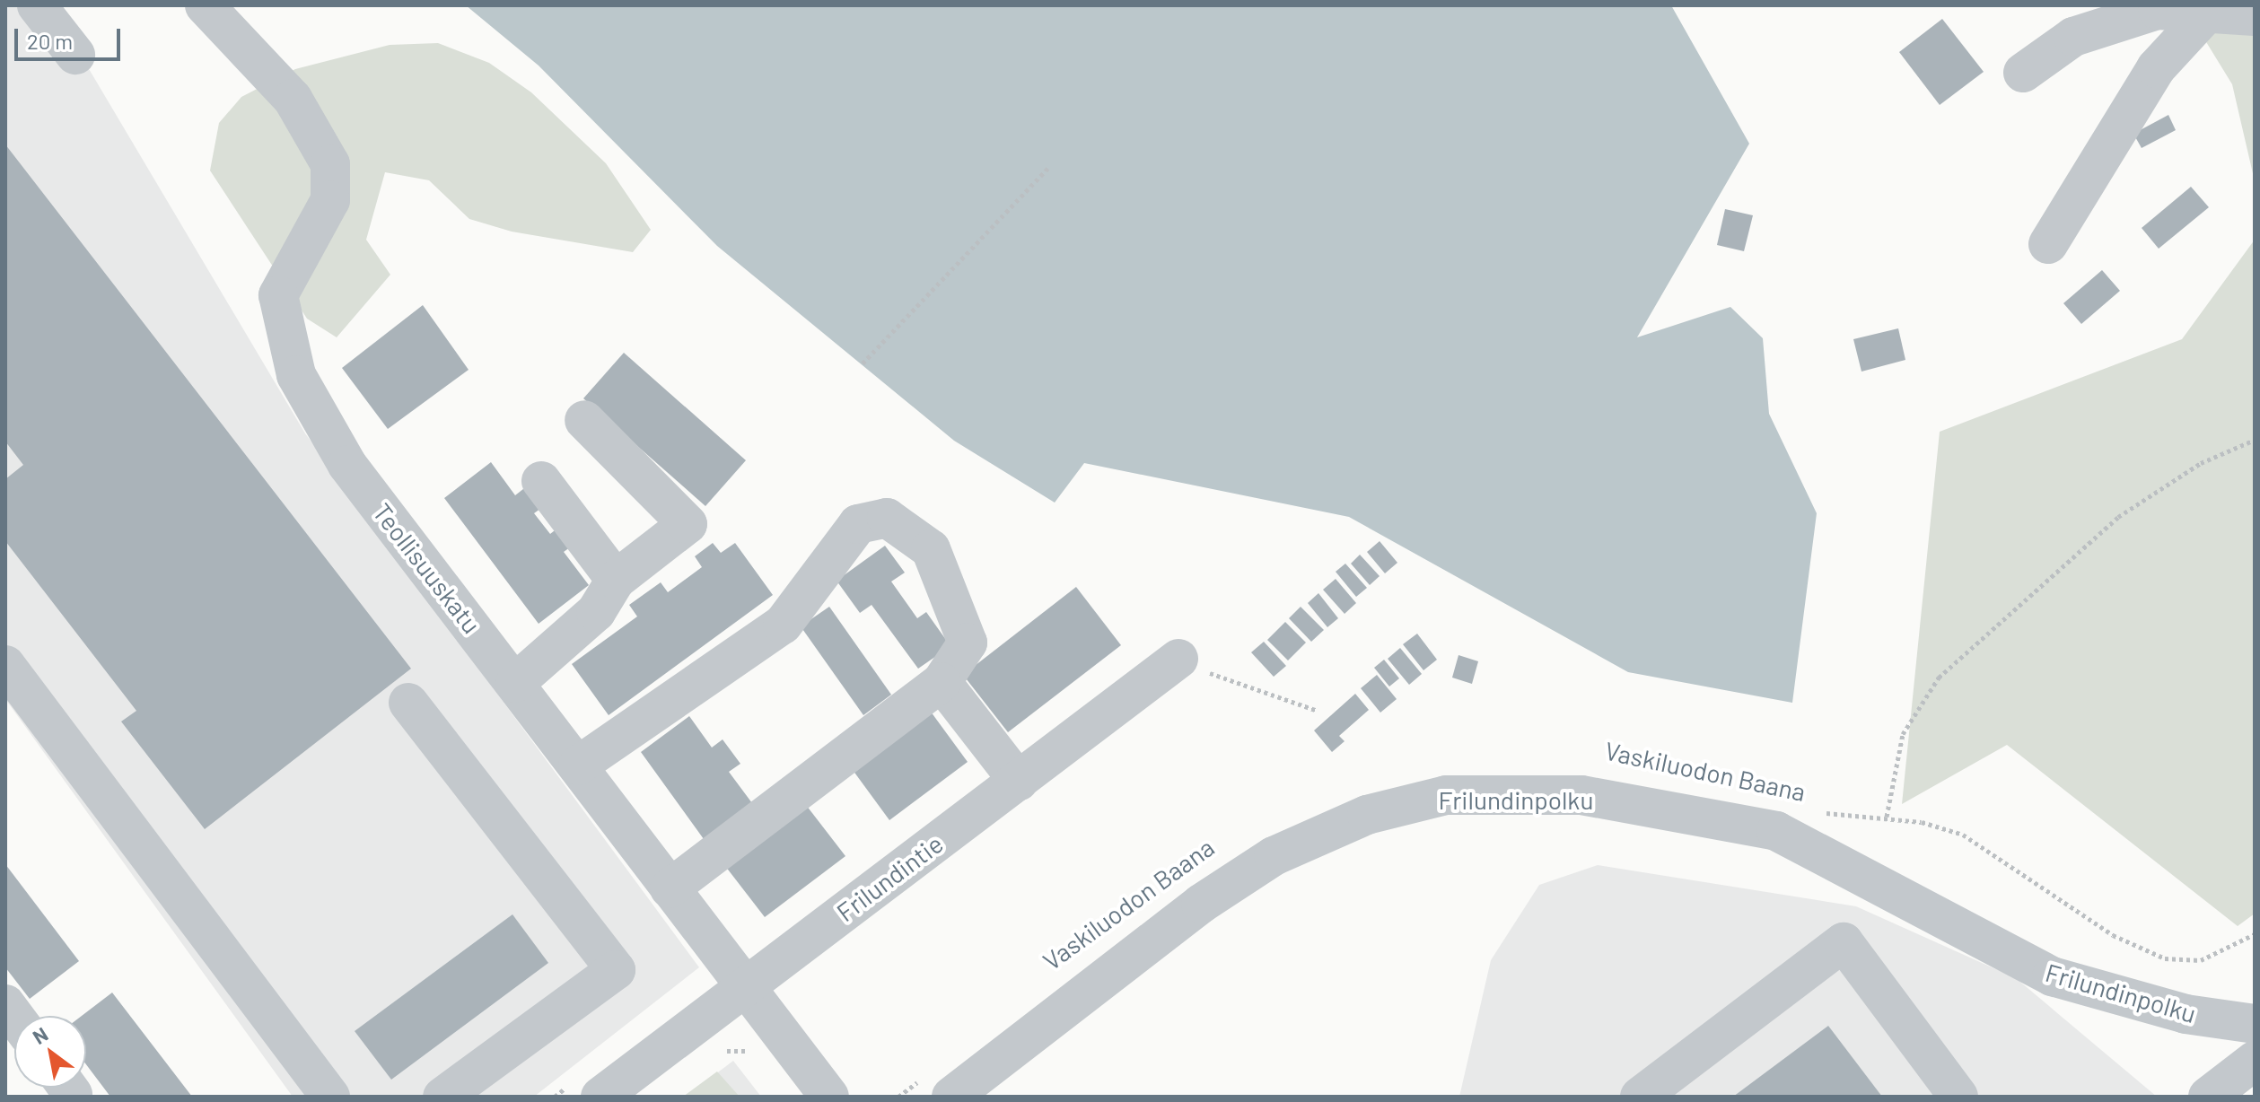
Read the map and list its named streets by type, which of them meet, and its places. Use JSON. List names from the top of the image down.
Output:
{
  "streets": {
    "street": ["Teollisuuskatu", "Frilundinpolku", "Frilundintie"],
    "path": ["Vaskiluodon Baana"]
  },
  "crossings": [
    ["Teollisuuskatu", "Frilundintie"]
  ],
  "scale_bar": "20 m",
  "north": "top left"
}
